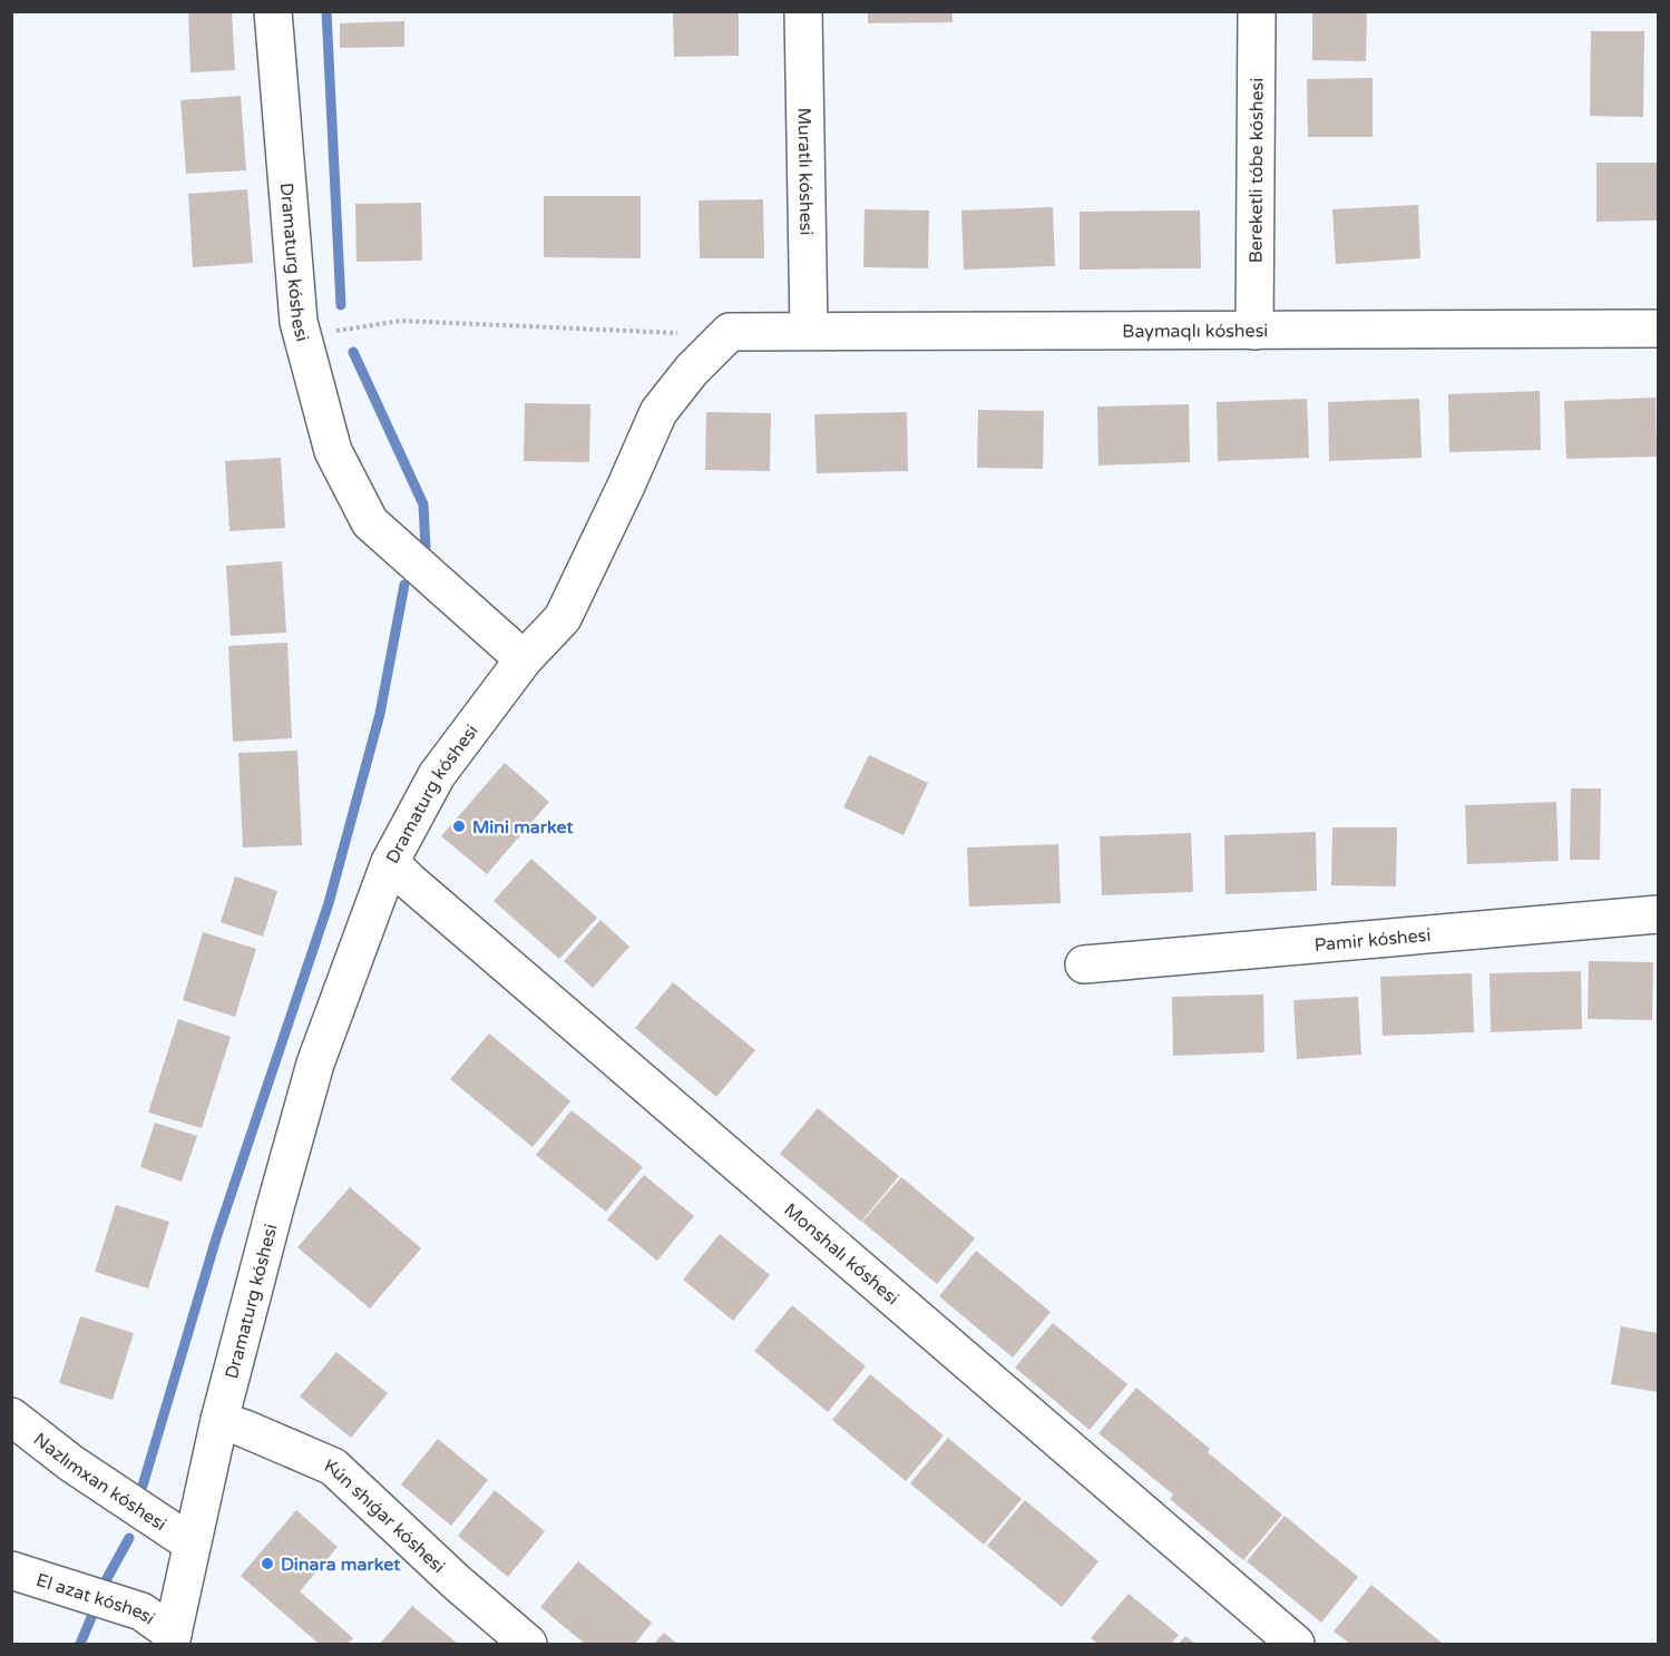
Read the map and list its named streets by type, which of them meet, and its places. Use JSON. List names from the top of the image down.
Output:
{
  "streets": {
    "street": [
      "Muratlı kóshesi",
      "Bereketli tóbe kóshesi",
      "Dramaturg kóshesi",
      "Baymaqlı kóshesi",
      "Pamir kóshesi",
      "Monshalı kóshesi",
      "Nazlımxan kóshesi",
      "Kún shıǵar kóshesi",
      "El azat kóshesi"
    ]
  },
  "crossings": [
    ["Muratlı kóshesi", "Baymaqlı kóshesi"],
    ["Bereketli tóbe kóshesi", "Baymaqlı kóshesi"],
    ["Dramaturg kóshesi", "Baymaqlı kóshesi"],
    ["Dramaturg kóshesi", "Monshalı kóshesi"],
    ["Dramaturg kóshesi", "Nazlımxan kóshesi"],
    ["Dramaturg kóshesi", "Kún shıǵar kóshesi"],
    ["Dramaturg kóshesi", "El azat kóshesi"]
  ],
  "places": ["Mini market", "Dinara market"]
}
